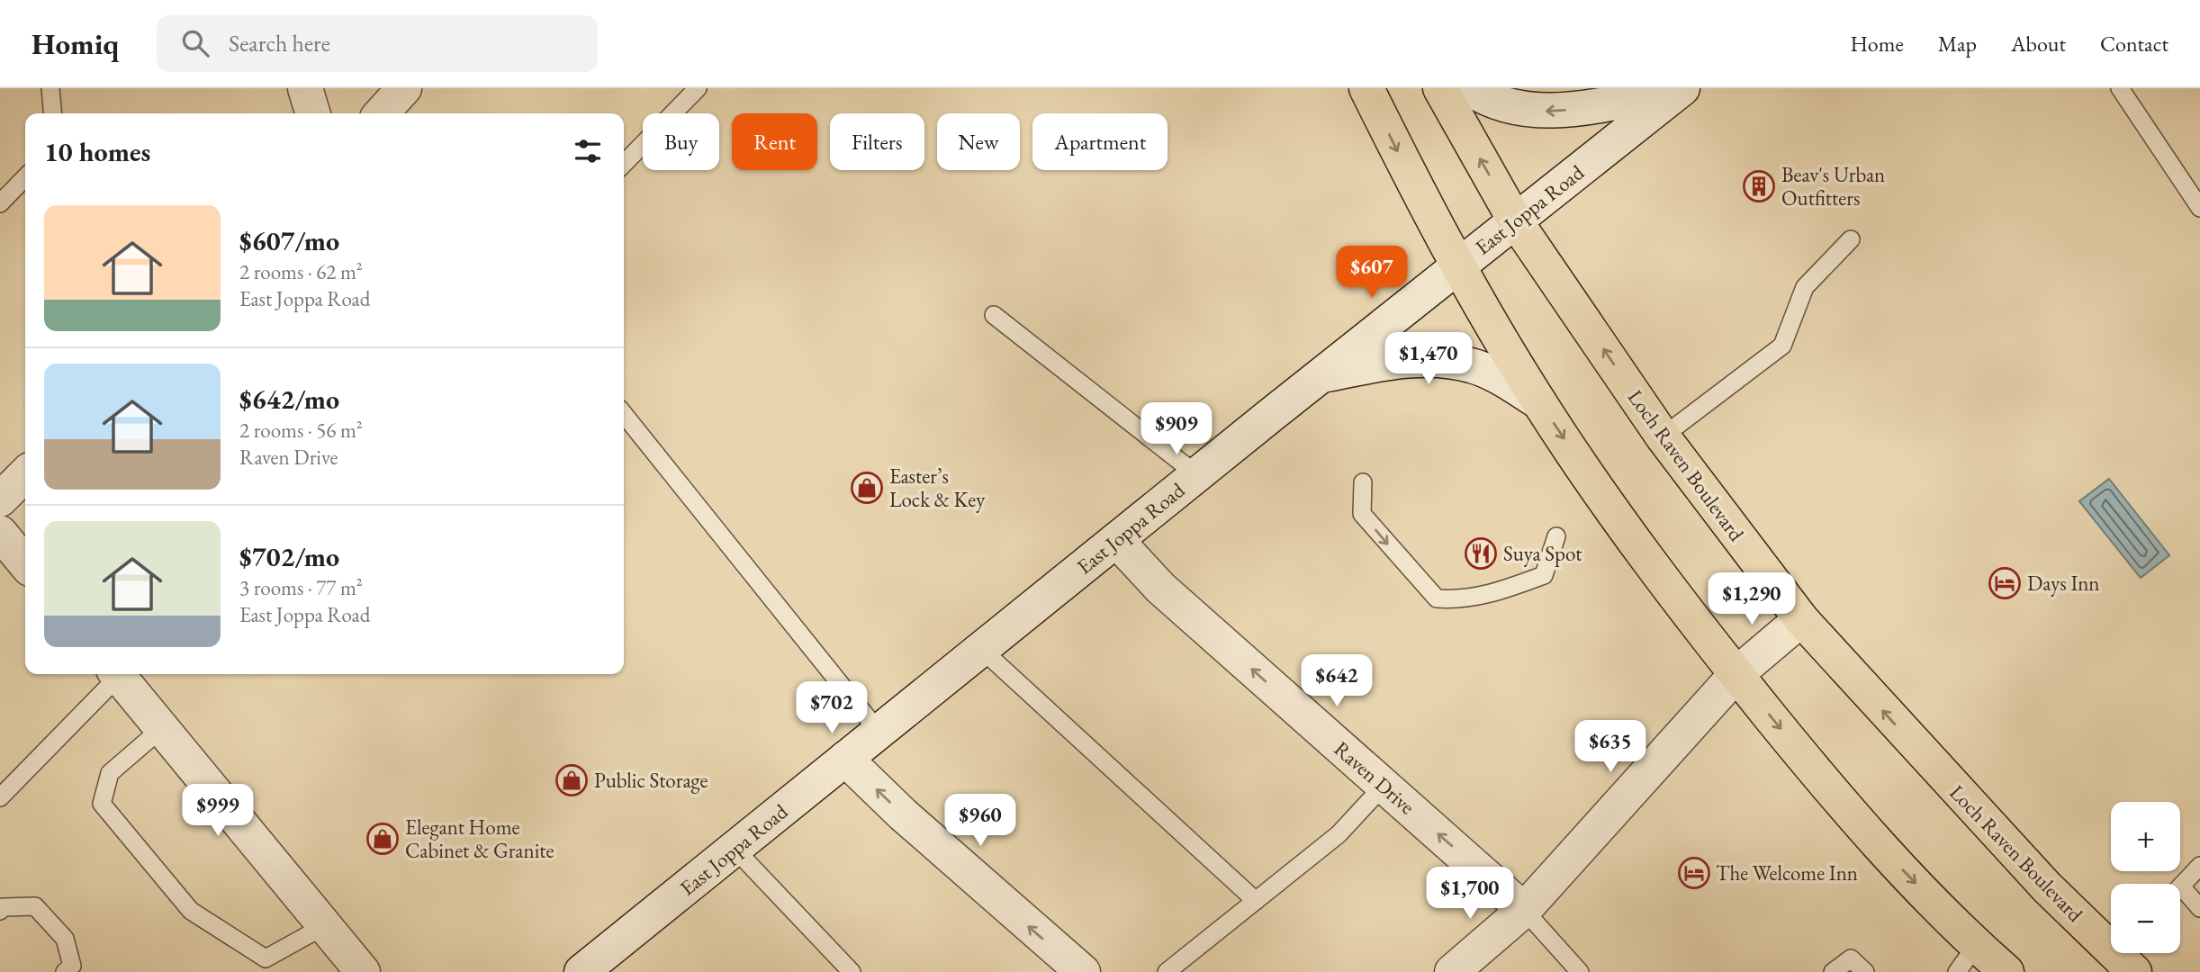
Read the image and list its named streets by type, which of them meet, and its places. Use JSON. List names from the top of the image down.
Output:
{
  "streets": {
    "main road": ["Loch Raven Boulevard"],
    "street": ["East Joppa Road", "Raven Drive"]
  },
  "crossings": [
    ["East Joppa Road", "Loch Raven Boulevard"],
    ["East Joppa Road", "Raven Drive"]
  ],
  "one_way": ["Raven Drive"],
  "places": {
    "building": ["Beav's Urban Outfitters"],
    "shop": ["Easter’s Lock & Key", "Public Storage", "Elegant Home Cabinet & Granite"],
    "restaurant": ["Suya Spot"],
    "hotel": ["Days Inn", "The Welcome Inn"]
  },
  "page": {
    "header": "Homiq",
    "search": "Search here",
    "nav": [
      "Home",
      "Map",
      "About",
      "Contact"
    ],
    "chip": [
      "Buy",
      "Rent",
      "Filters",
      "New",
      "Apartment"
    ],
    "heading": "10 homes",
    "list": [
      {
        "name": "$607/mo",
        "note": "2 rooms · 62 m² · East Joppa Road"
      },
      {
        "name": "$642/mo",
        "note": "2 rooms · 56 m² · Raven Drive"
      },
      {
        "name": "$702/mo",
        "note": "3 rooms · 77 m² · East Joppa Road"
      }
    ],
    "price": [
      "$607",
      "$1,470",
      "$909",
      "$1,290",
      "$642",
      "$702",
      "$635",
      "$999",
      "$960",
      "$1,700"
    ],
    "map_buttons": ["+", "−"]
  }
}
